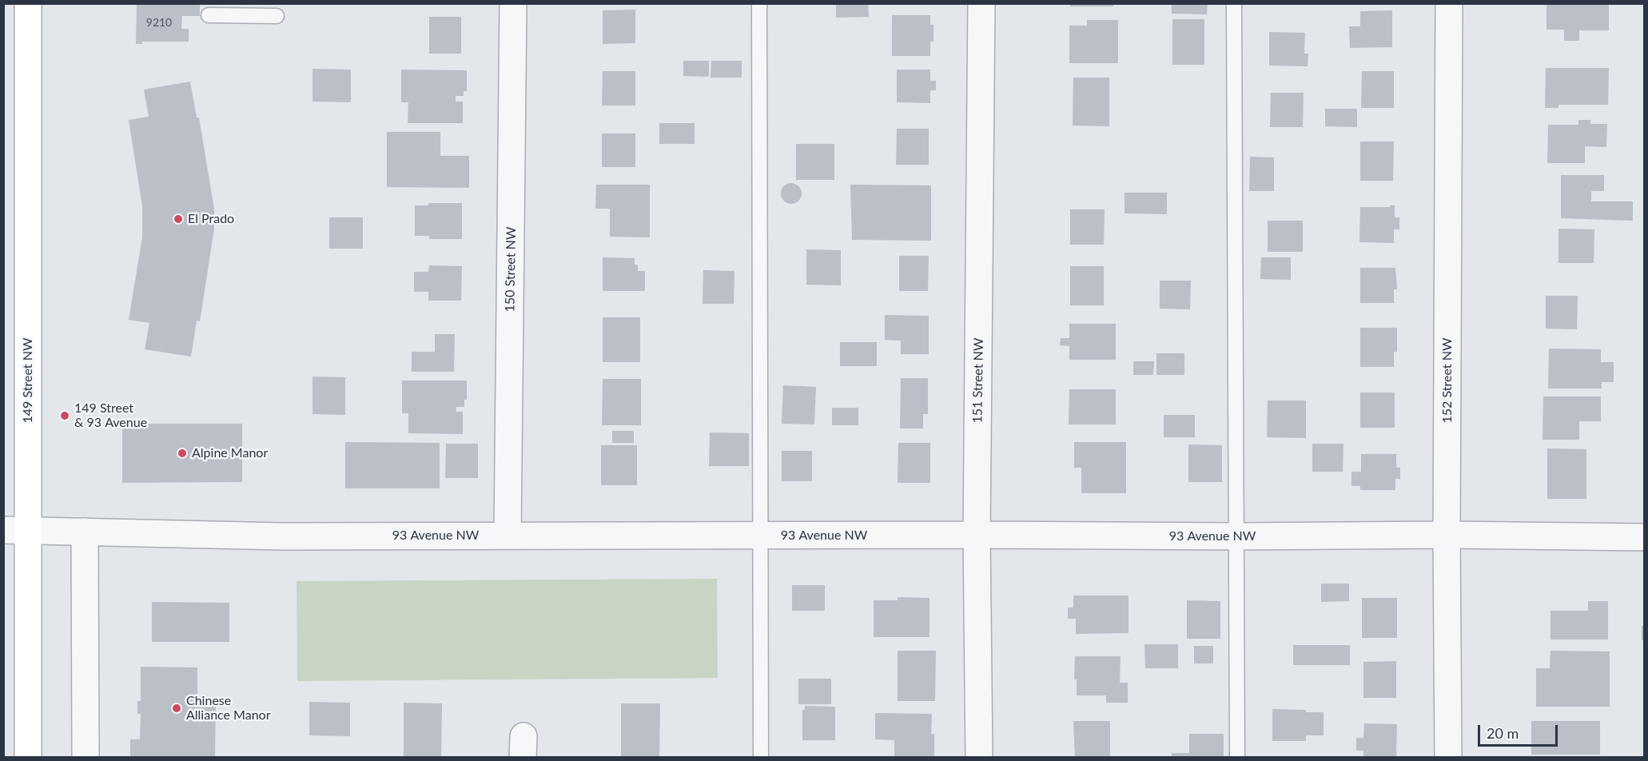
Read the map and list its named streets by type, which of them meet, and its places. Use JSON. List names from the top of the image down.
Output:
{
  "streets": {
    "main road": ["149 Street NW"],
    "street": [
      "150 Street NW",
      "151 Street NW",
      "152 Street NW",
      "93 Avenue NW"
    ]
  },
  "crossings": [
    ["150 Street NW", "93 Avenue NW"],
    ["149 Street NW", "93 Avenue NW"],
    ["151 Street NW", "93 Avenue NW"],
    ["152 Street NW", "93 Avenue NW"]
  ],
  "places": [
    "El Prado",
    "149 Street & 93 Avenue",
    "Alpine Manor",
    "Chinese Alliance Manor"
  ],
  "house_numbers": ["9210"],
  "scale_bar": "20 m"
}
